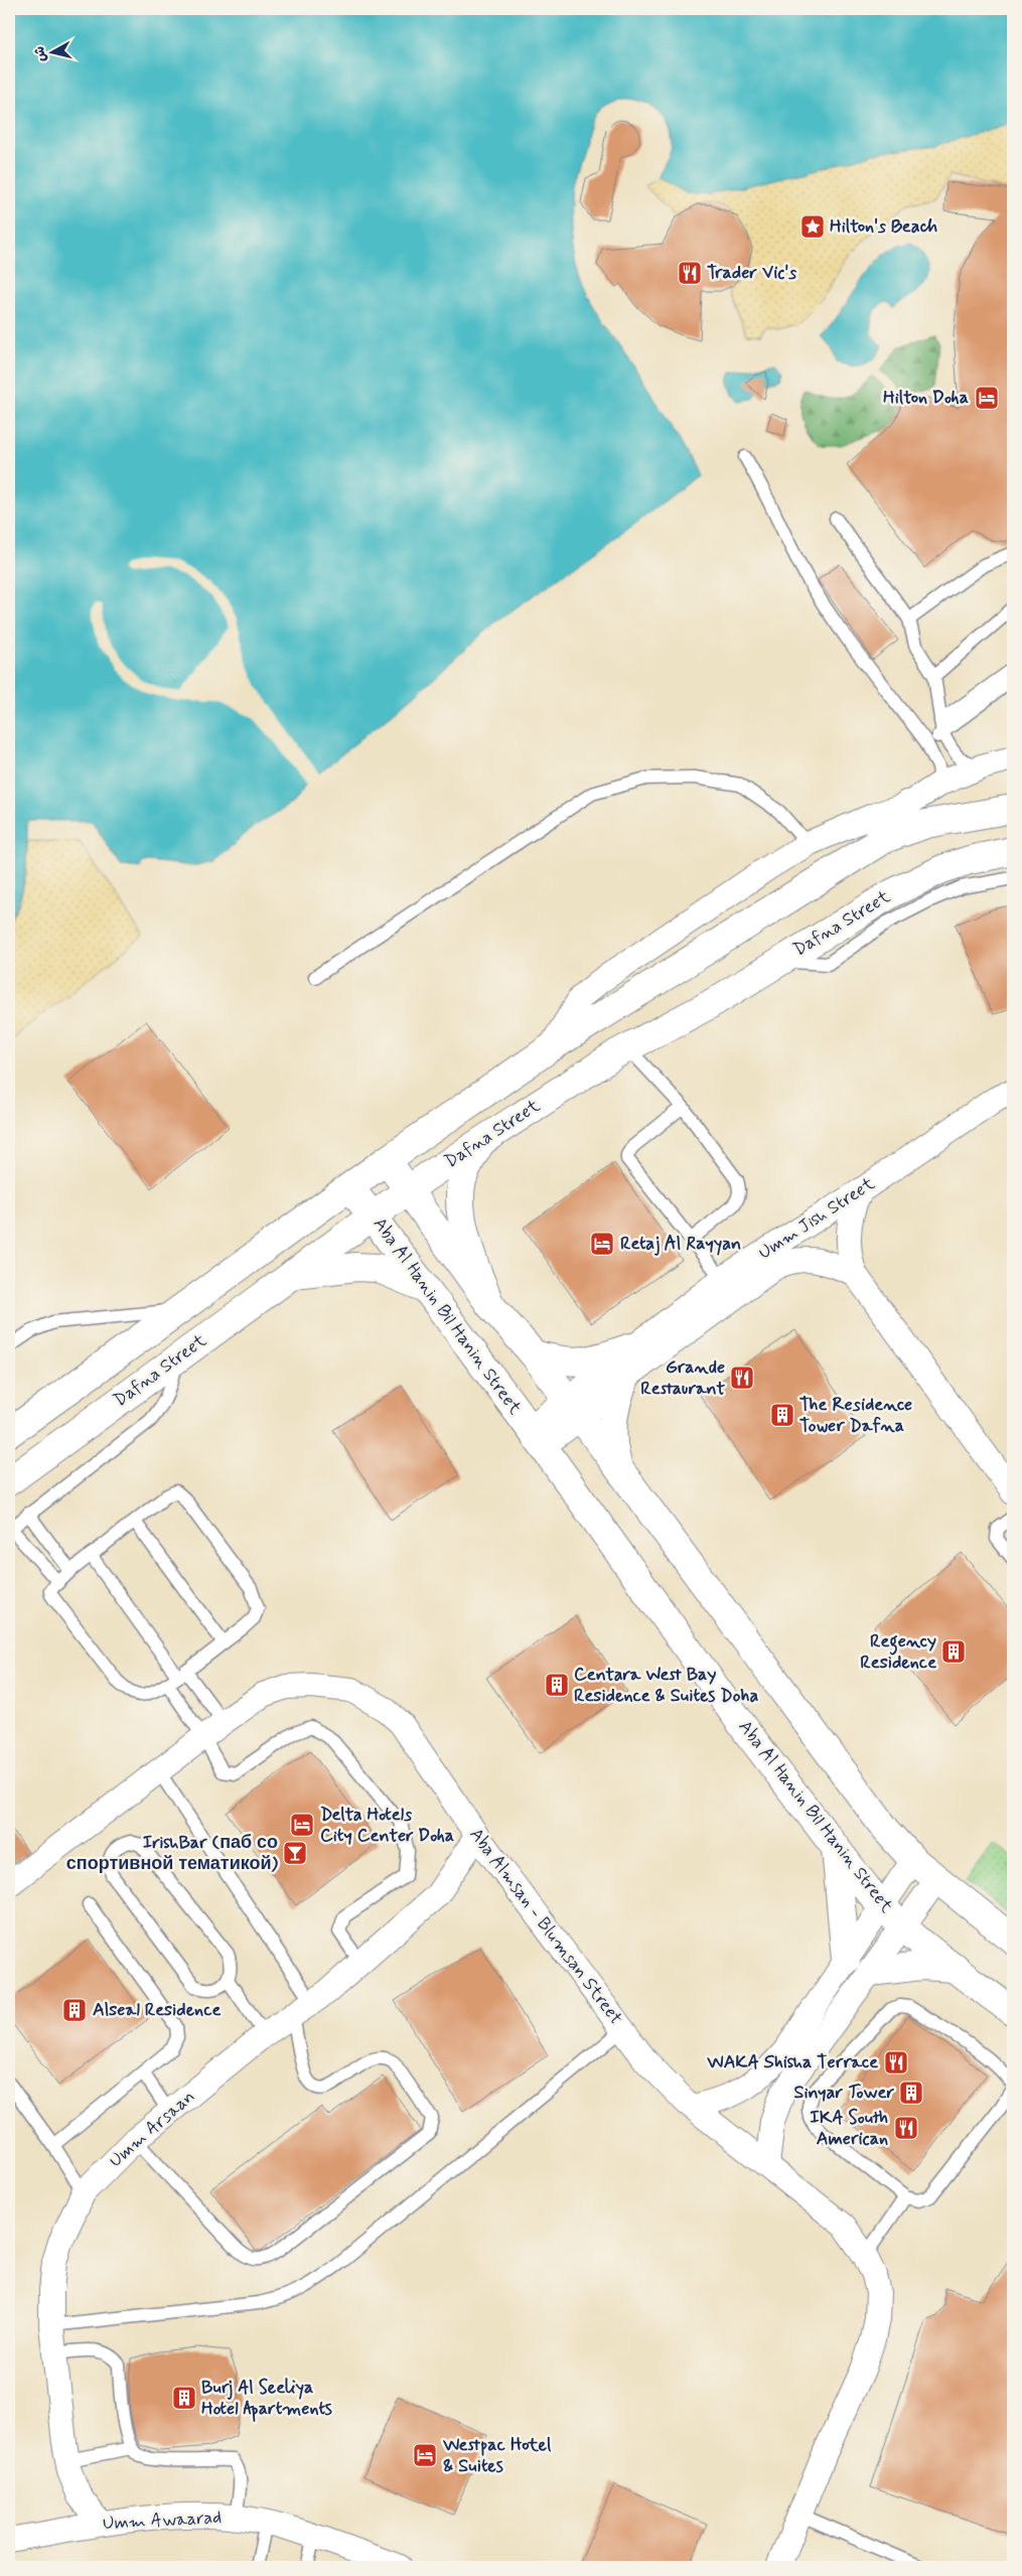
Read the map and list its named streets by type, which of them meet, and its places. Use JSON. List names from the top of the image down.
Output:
{
  "streets": {
    "main road": ["Dafna Street", "Aba Al Hanin Bil Hanin Street"],
    "street": [
      "Umm Jish Street",
      "Aba Almsan - Blumsan Street",
      "Umm Arsaan",
      "Umm Awaarad"
    ]
  },
  "crossings": [
    ["Dafna Street", "Aba Al Hanin Bil Hanin Street"],
    ["Umm Jish Street", "Aba Al Hanin Bil Hanin Street"],
    ["Aba Almsan - Blumsan Street", "Umm Arsaan"],
    ["Umm Arsaan", "Umm Awaarad"]
  ],
  "places": {
    "place": ["Hilton's Beach"],
    "restaurant": [
      "Trader Vic's",
      "Grande Restaurant",
      "WAKA Shisha Terrace",
      "IKA South American"
    ],
    "hotel": [
      "Hilton Doha",
      "Retaj Al Rayyan",
      "Delta Hotels City Center Doha",
      "Westpac Hotel & Suites"
    ],
    "building": [
      "The Residence Tower Dafna",
      "Regency Residence",
      "Centara West Bay Residence & Suites Doha",
      "Alseal Residence",
      "Sinyar Tower",
      "Burj Al Seeliya Hotel Apartments"
    ],
    "bar": ["IrishBar (паб со спортивной тематикой)"]
  },
  "north": "left"
}
